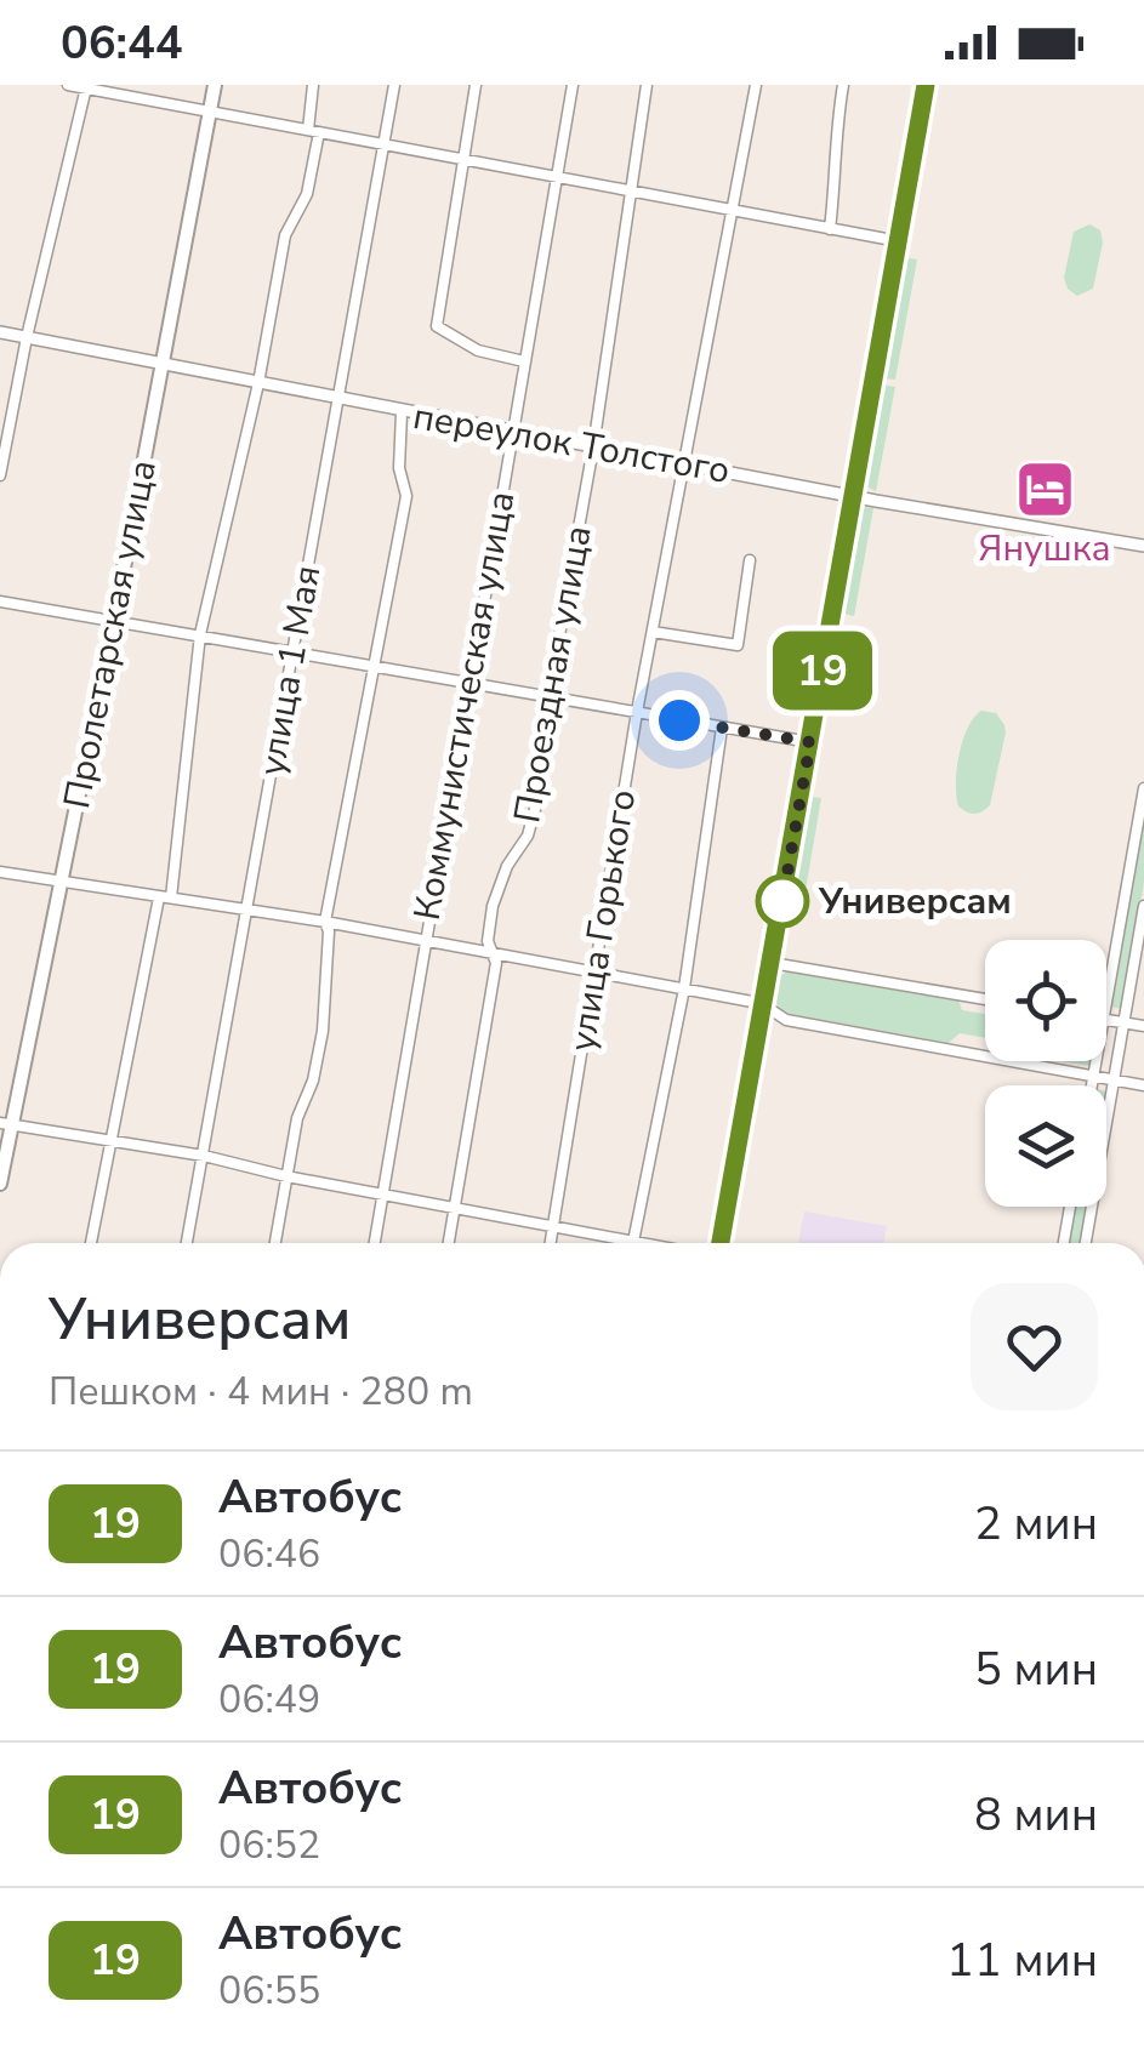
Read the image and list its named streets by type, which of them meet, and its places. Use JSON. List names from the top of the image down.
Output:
{
  "streets": {
    "main road": ["Пролетарская улица"],
    "street": [
      "переулок Толстого",
      "улица 1 Мая",
      "Проездная улица",
      "Коммунистическая улица",
      "улица Горького"
    ]
  },
  "crossings": [
    ["переулок Толстого", "Пролетарская улица"],
    ["переулок Толстого", "улица 1 Мая"],
    ["переулок Толстого", "Проездная улица"],
    ["переулок Толстого", "Коммунистическая улица"],
    ["переулок Толстого", "улица Горького"]
  ],
  "places": {
    "hotel": ["Янушка"],
    "other": ["Универсам"]
  },
  "lines": ["bus line 19"],
  "page": {
    "status": "06:44",
    "on_map": "19",
    "heading": ["Универсам", "Пешком · 4 мин · 280 m"],
    "list": [
      {
        "mark": "19",
        "name": "Автобус",
        "note": "06:46",
        "value": "2 мин"
      },
      {
        "mark": "19",
        "name": "Автобус",
        "note": "06:49",
        "value": "5 мин"
      },
      {
        "mark": "19",
        "name": "Автобус",
        "note": "06:52",
        "value": "8 мин"
      },
      {
        "mark": "19",
        "name": "Автобус",
        "note": "06:55",
        "value": "11 мин"
      }
    ]
  }
}
